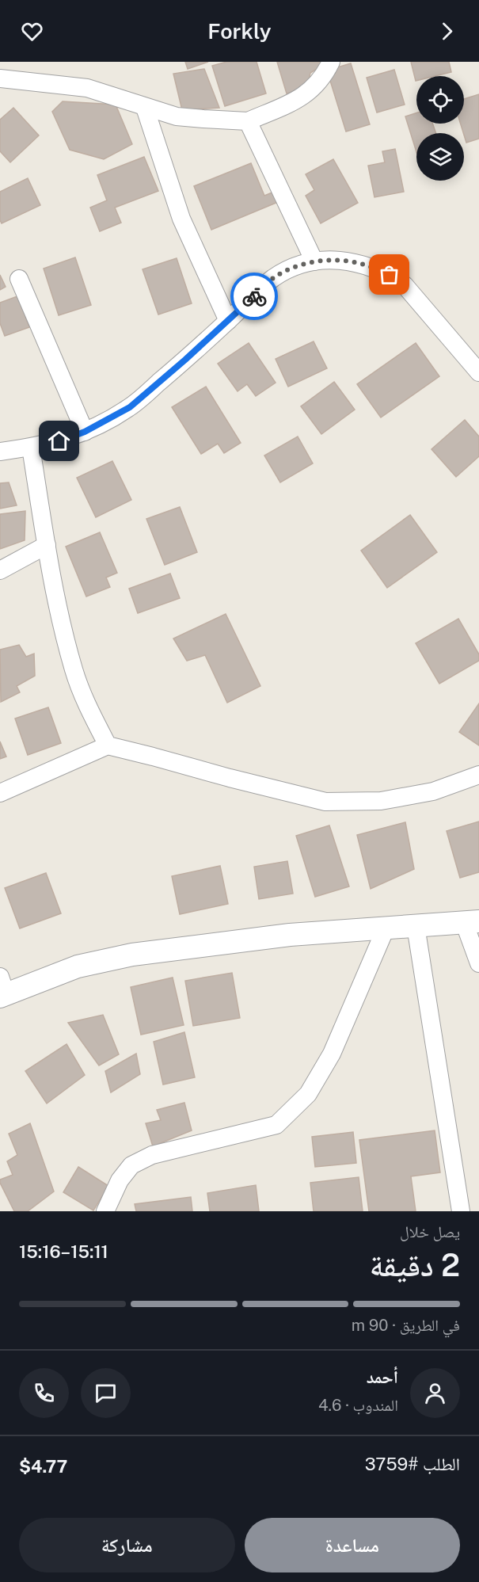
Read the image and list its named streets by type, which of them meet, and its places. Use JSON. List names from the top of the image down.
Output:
{
  "page": {
    "header": "Forkly",
    "heading": ["2 دقيقة", "يصل خلال", "15:11–15:16"],
    "panel": [
      "أحمد",
      "المندوب · 4.6",
      "الطلب #3759",
      "$4.77"
    ],
    "bar": "في الطريق · 90 m",
    "buttons": ["مساعدة", "مشاركة"]
  }
}
